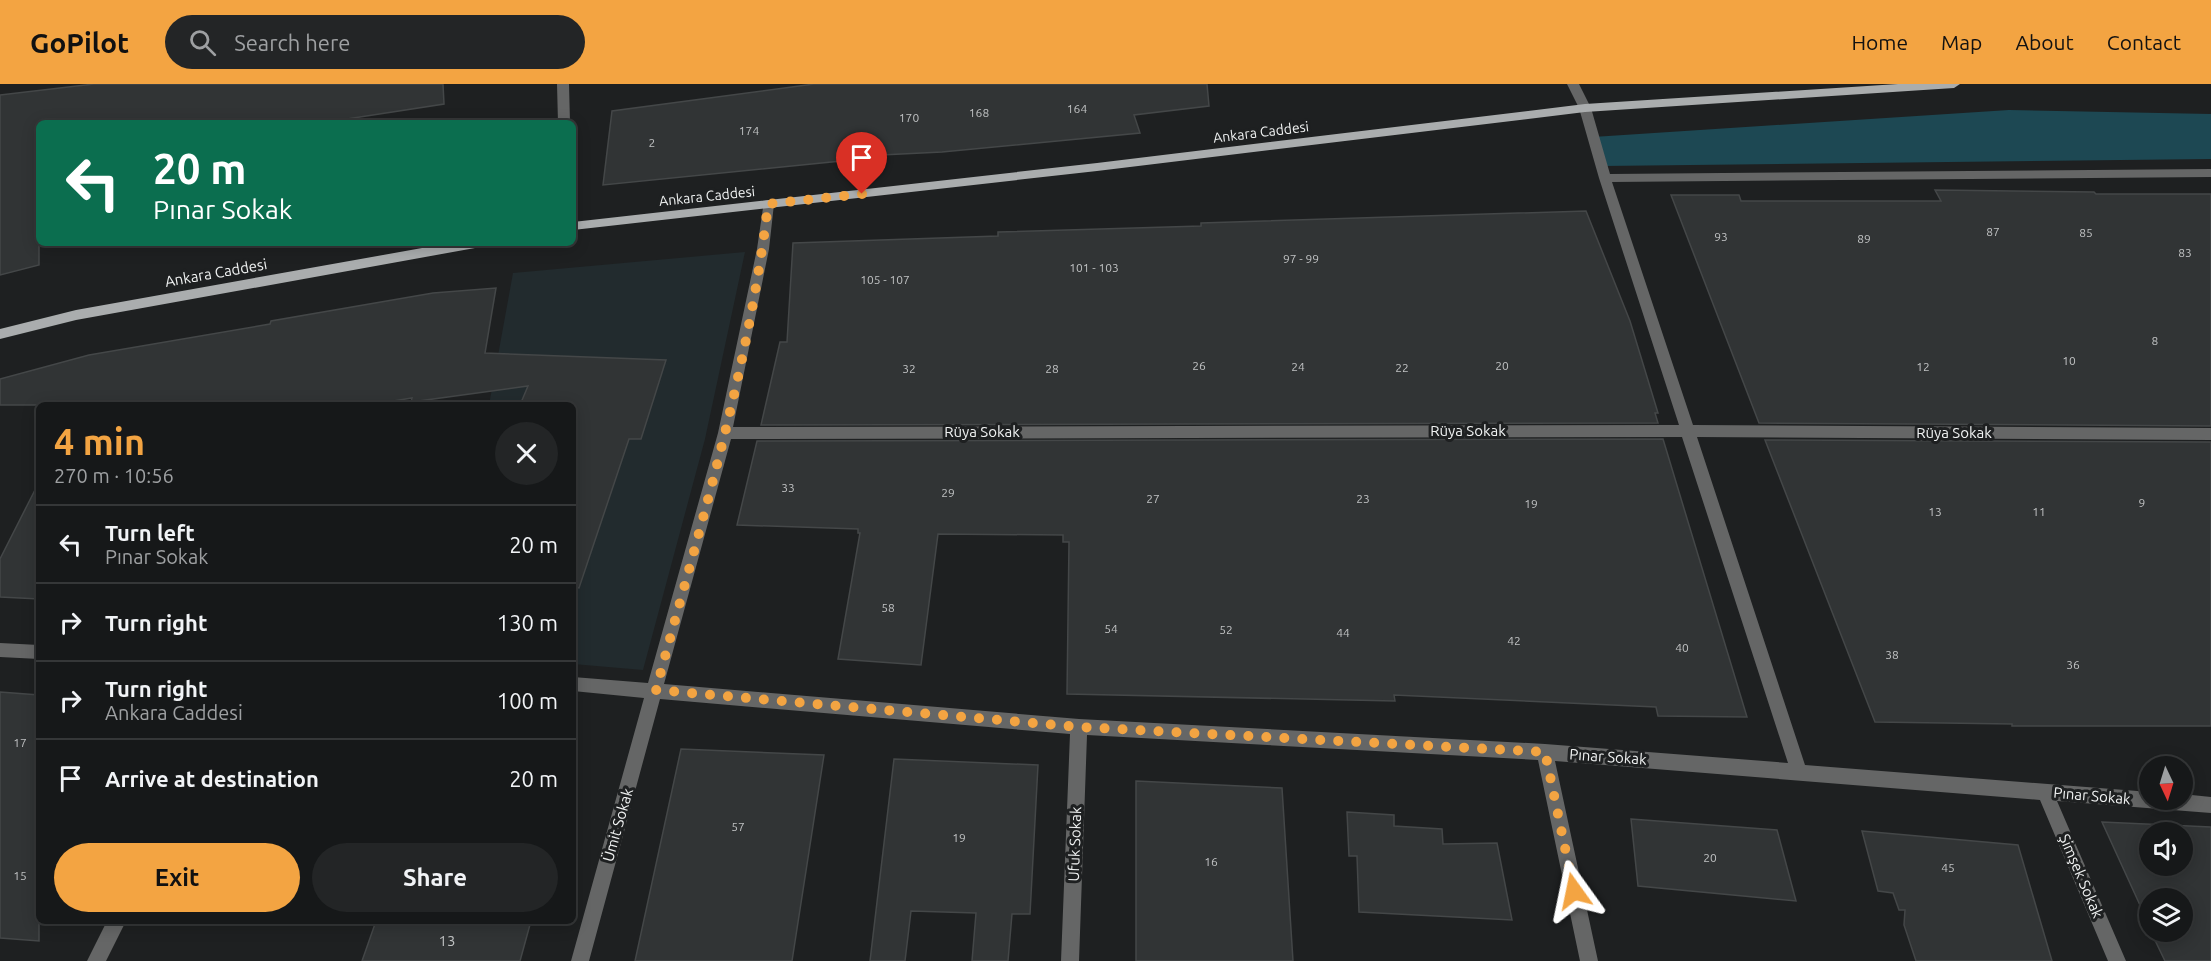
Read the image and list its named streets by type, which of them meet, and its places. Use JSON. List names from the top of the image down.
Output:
{
  "streets": {
    "main road": ["Ankara Caddesi"],
    "street": [
      "Rüya Sokak",
      "Pınar Sokak",
      "Ümit Sokak",
      "Ufuk Sokak",
      "Şimşek Sokak"
    ]
  },
  "crossings": [
    ["Ankara Caddesi", "Ümit Sokak"],
    ["Rüya Sokak", "Ümit Sokak"],
    ["Pınar Sokak", "Ümit Sokak"],
    ["Pınar Sokak", "Ufuk Sokak"],
    ["Pınar Sokak", "Şimşek Sokak"]
  ],
  "house_numbers": [
    "164",
    "168",
    "170",
    "174",
    "2",
    "87",
    "85",
    "93",
    "89",
    "83",
    "97 - 99",
    "101 - 103",
    "105 - 107",
    "8",
    "10",
    "26",
    "20",
    "24",
    "12",
    "22",
    "32",
    "28",
    "33",
    "29",
    "27",
    "23",
    "9",
    "19",
    "13",
    "11",
    "58",
    "54",
    "52",
    "44",
    "42",
    "40",
    "38",
    "36",
    "17",
    "57",
    "19",
    "20",
    "16",
    "45",
    "15",
    "13"
  ],
  "north": "bottom",
  "page": {
    "header": "GoPilot",
    "search": "Search here",
    "nav": [
      "Home",
      "Map",
      "About",
      "Contact"
    ],
    "turn": ["20 m", "Pınar Sokak"],
    "heading": ["4 min", "270 m · 10:56"],
    "list": [
      {
        "name": "Turn left",
        "note": "Pınar Sokak",
        "value": "20 m"
      },
      {
        "name": "Turn right",
        "value": "130 m"
      },
      {
        "name": "Turn right",
        "note": "Ankara Caddesi",
        "value": "100 m"
      },
      {
        "name": "Arrive at destination",
        "value": "20 m"
      }
    ],
    "buttons": ["Exit", "Share"]
  }
}
